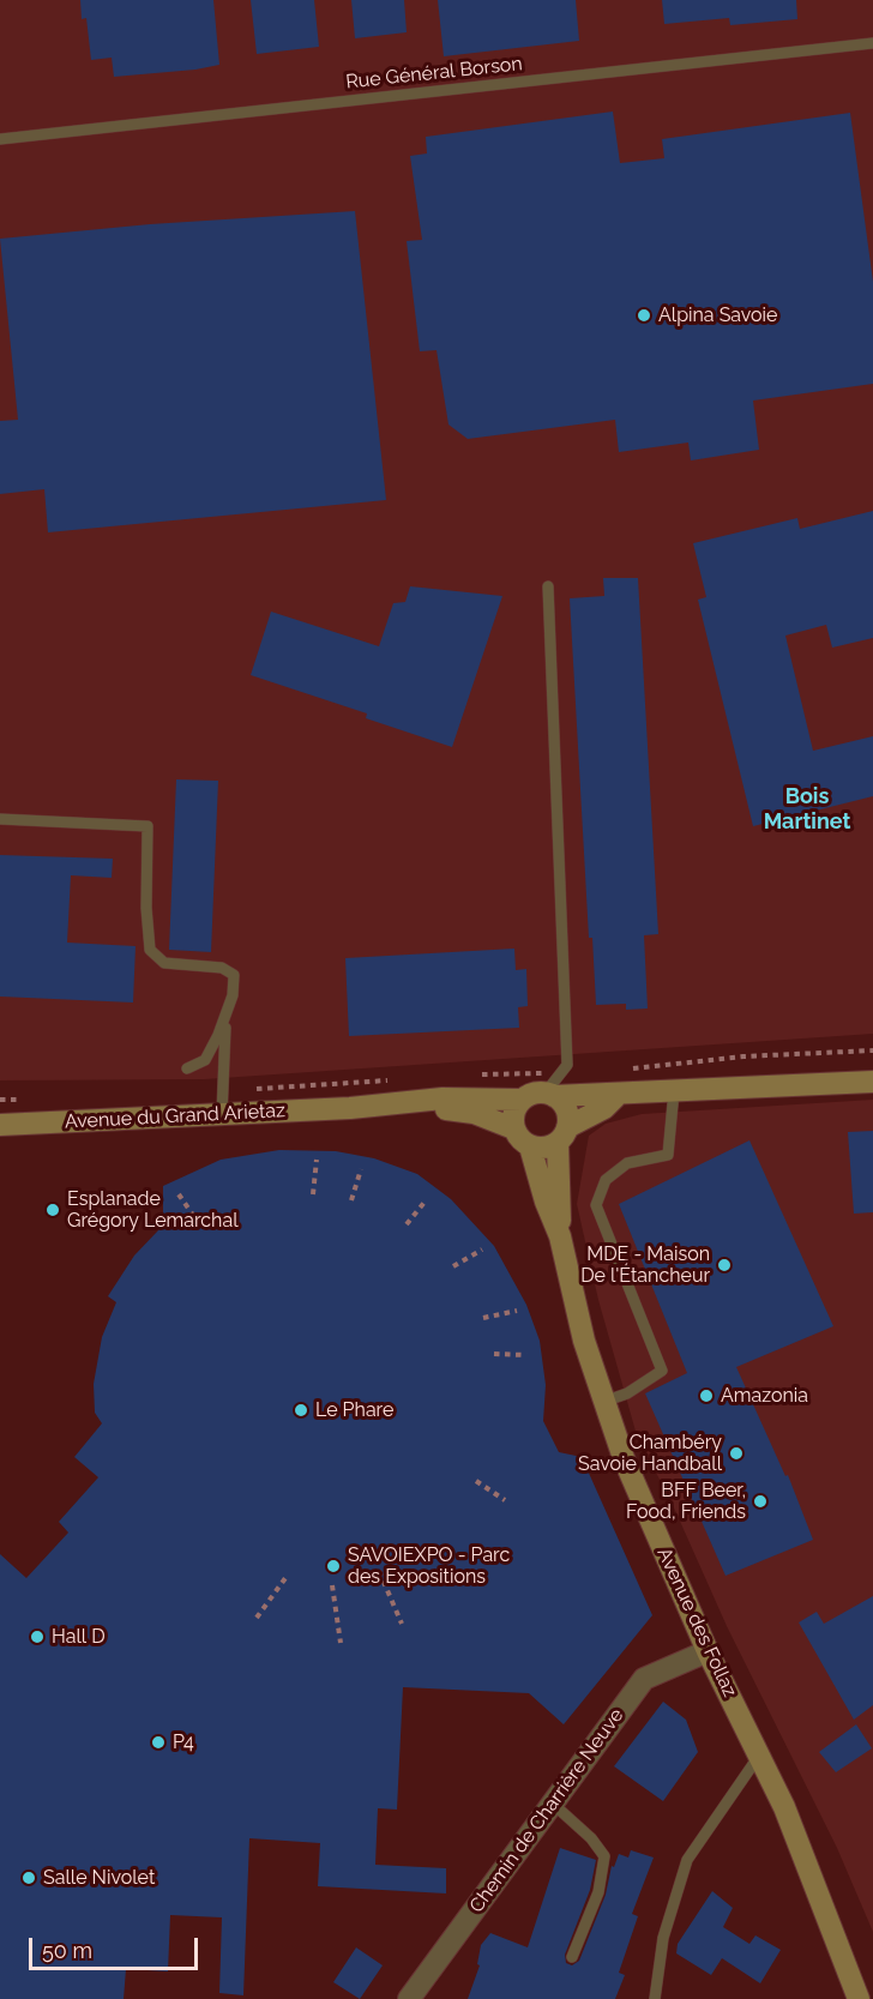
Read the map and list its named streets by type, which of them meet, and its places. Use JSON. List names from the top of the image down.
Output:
{
  "streets": {
    "main road": ["Avenue du Grand Arietaz", "Avenue des Follaz"],
    "street": ["Chemin de Charrière Neuve"],
    "lane": ["Rue Général Borson"]
  },
  "crossings": [
    ["Avenue du Grand Arietaz", "Avenue des Follaz"],
    ["Avenue des Follaz", "Chemin de Charrière Neuve"]
  ],
  "districts": ["Bois Martinet"],
  "places": [
    "Alpina Savoie",
    "Esplanade Grégory Lemarchal",
    "MDE - Maison De l'Étancheur",
    "Amazonia",
    "Le Phare",
    "Chambéry Savoie Handball",
    "BFF Beer, Food, Friends",
    "SAVOIEXPO - Parc des Expositions",
    "Hall D",
    "P4",
    "Salle Nivolet"
  ],
  "scale_bar": "50 m"
}
